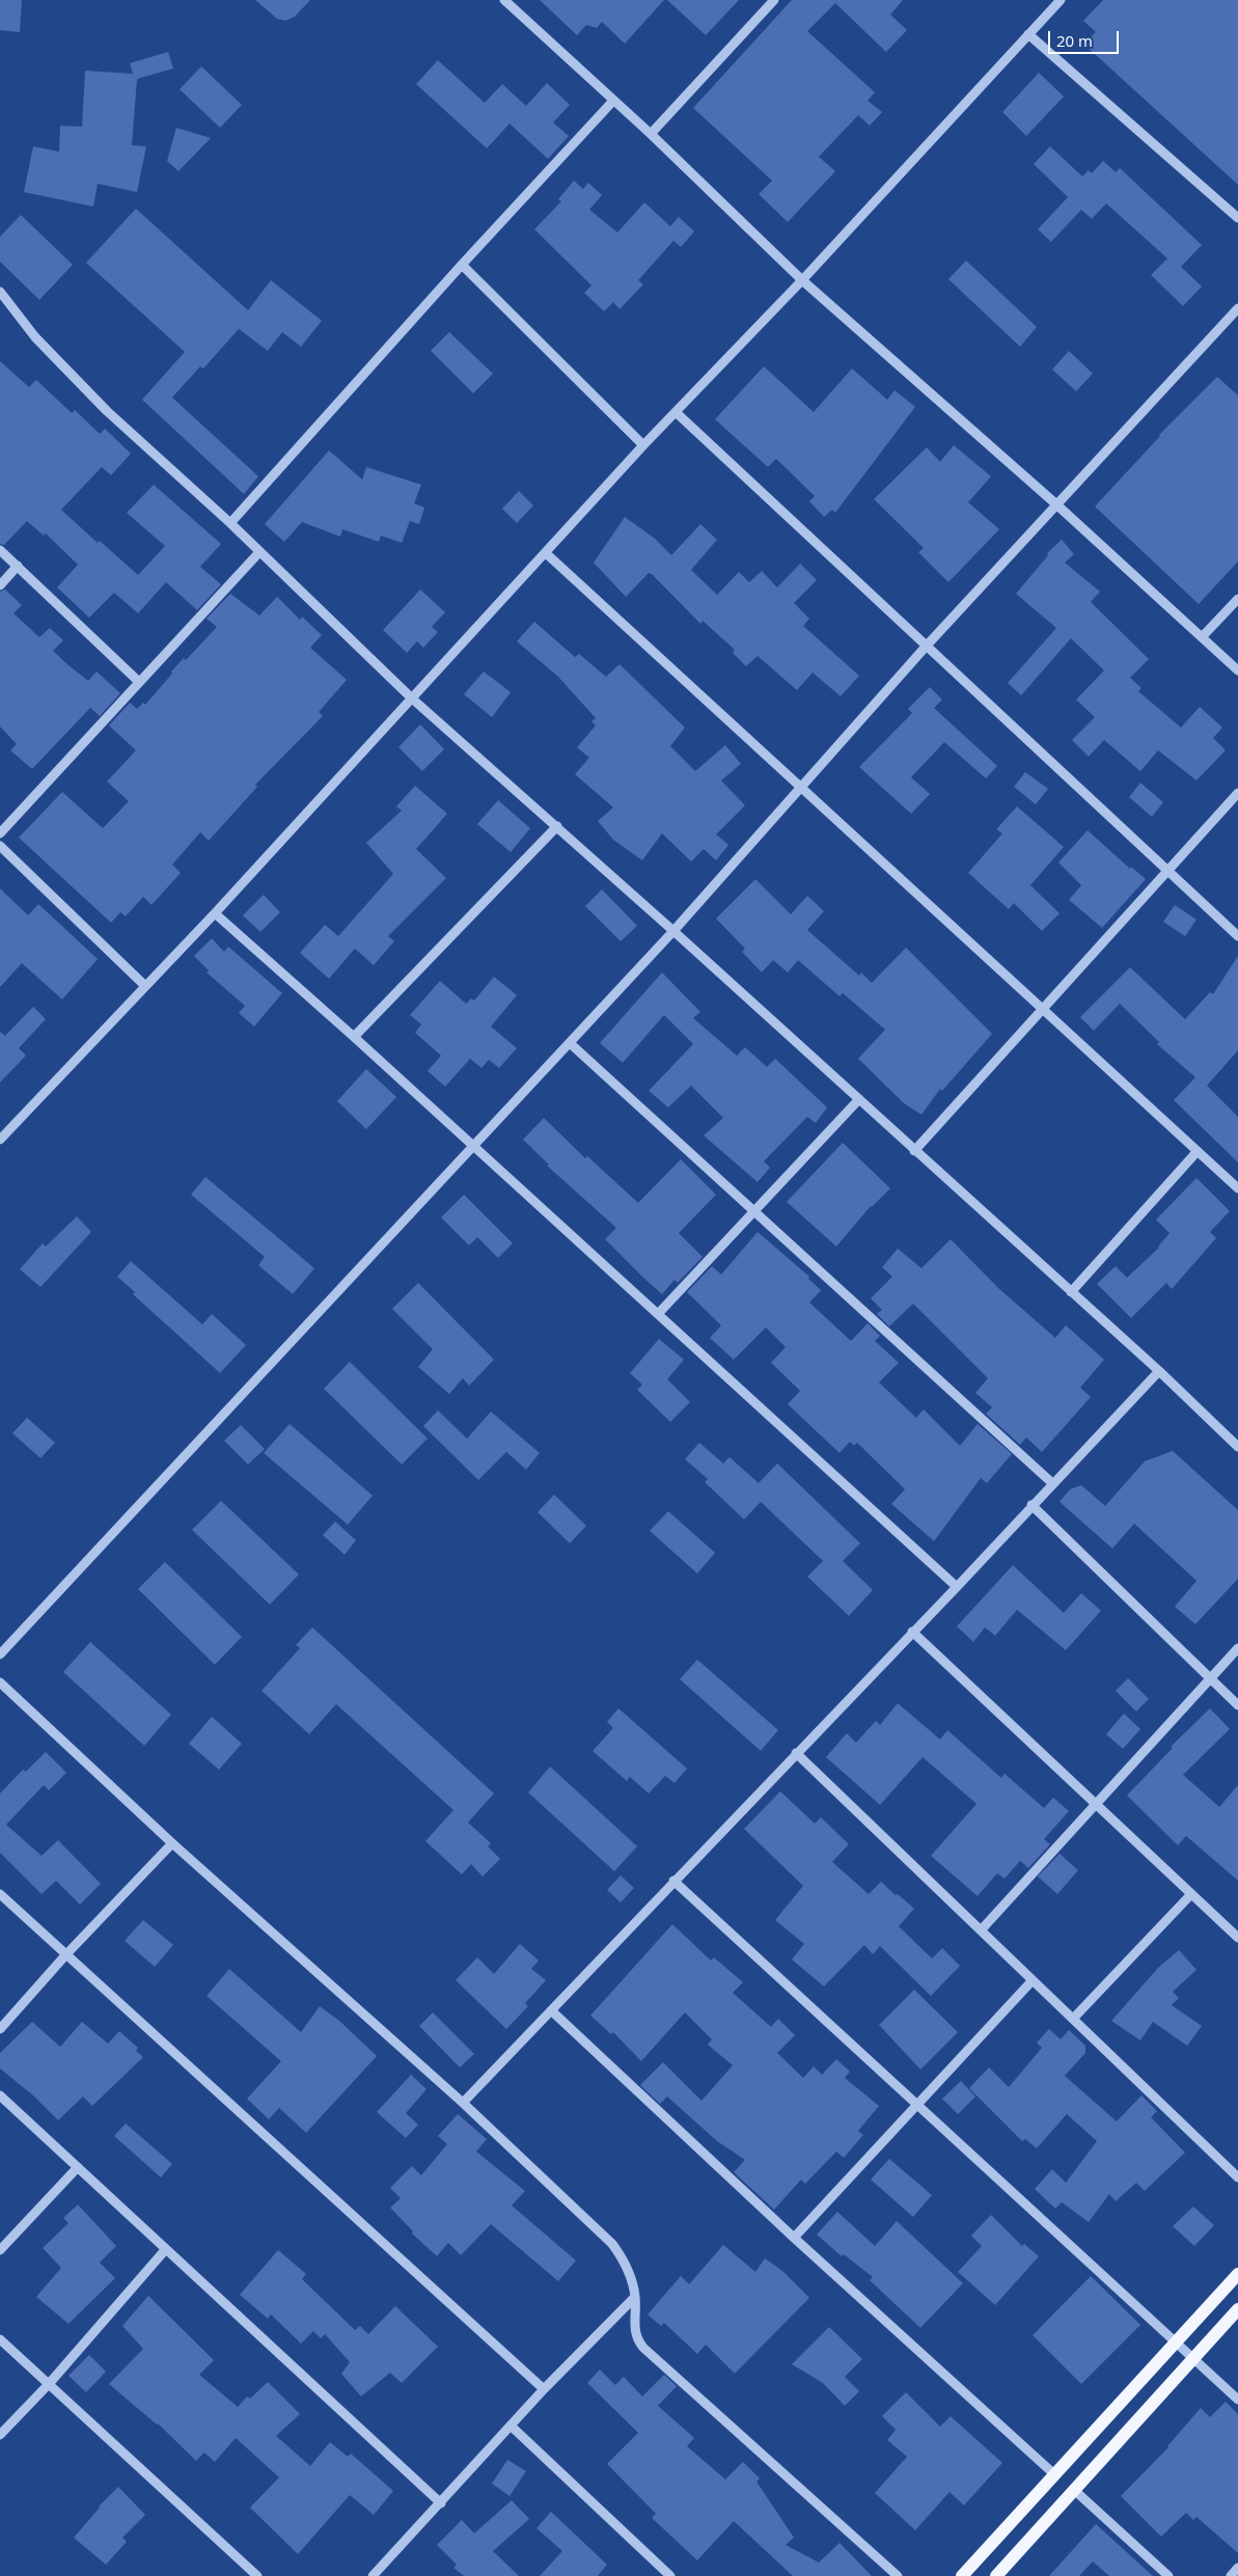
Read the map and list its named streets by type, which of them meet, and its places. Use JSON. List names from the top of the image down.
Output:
{
  "scale_bar": "20 m"
}
